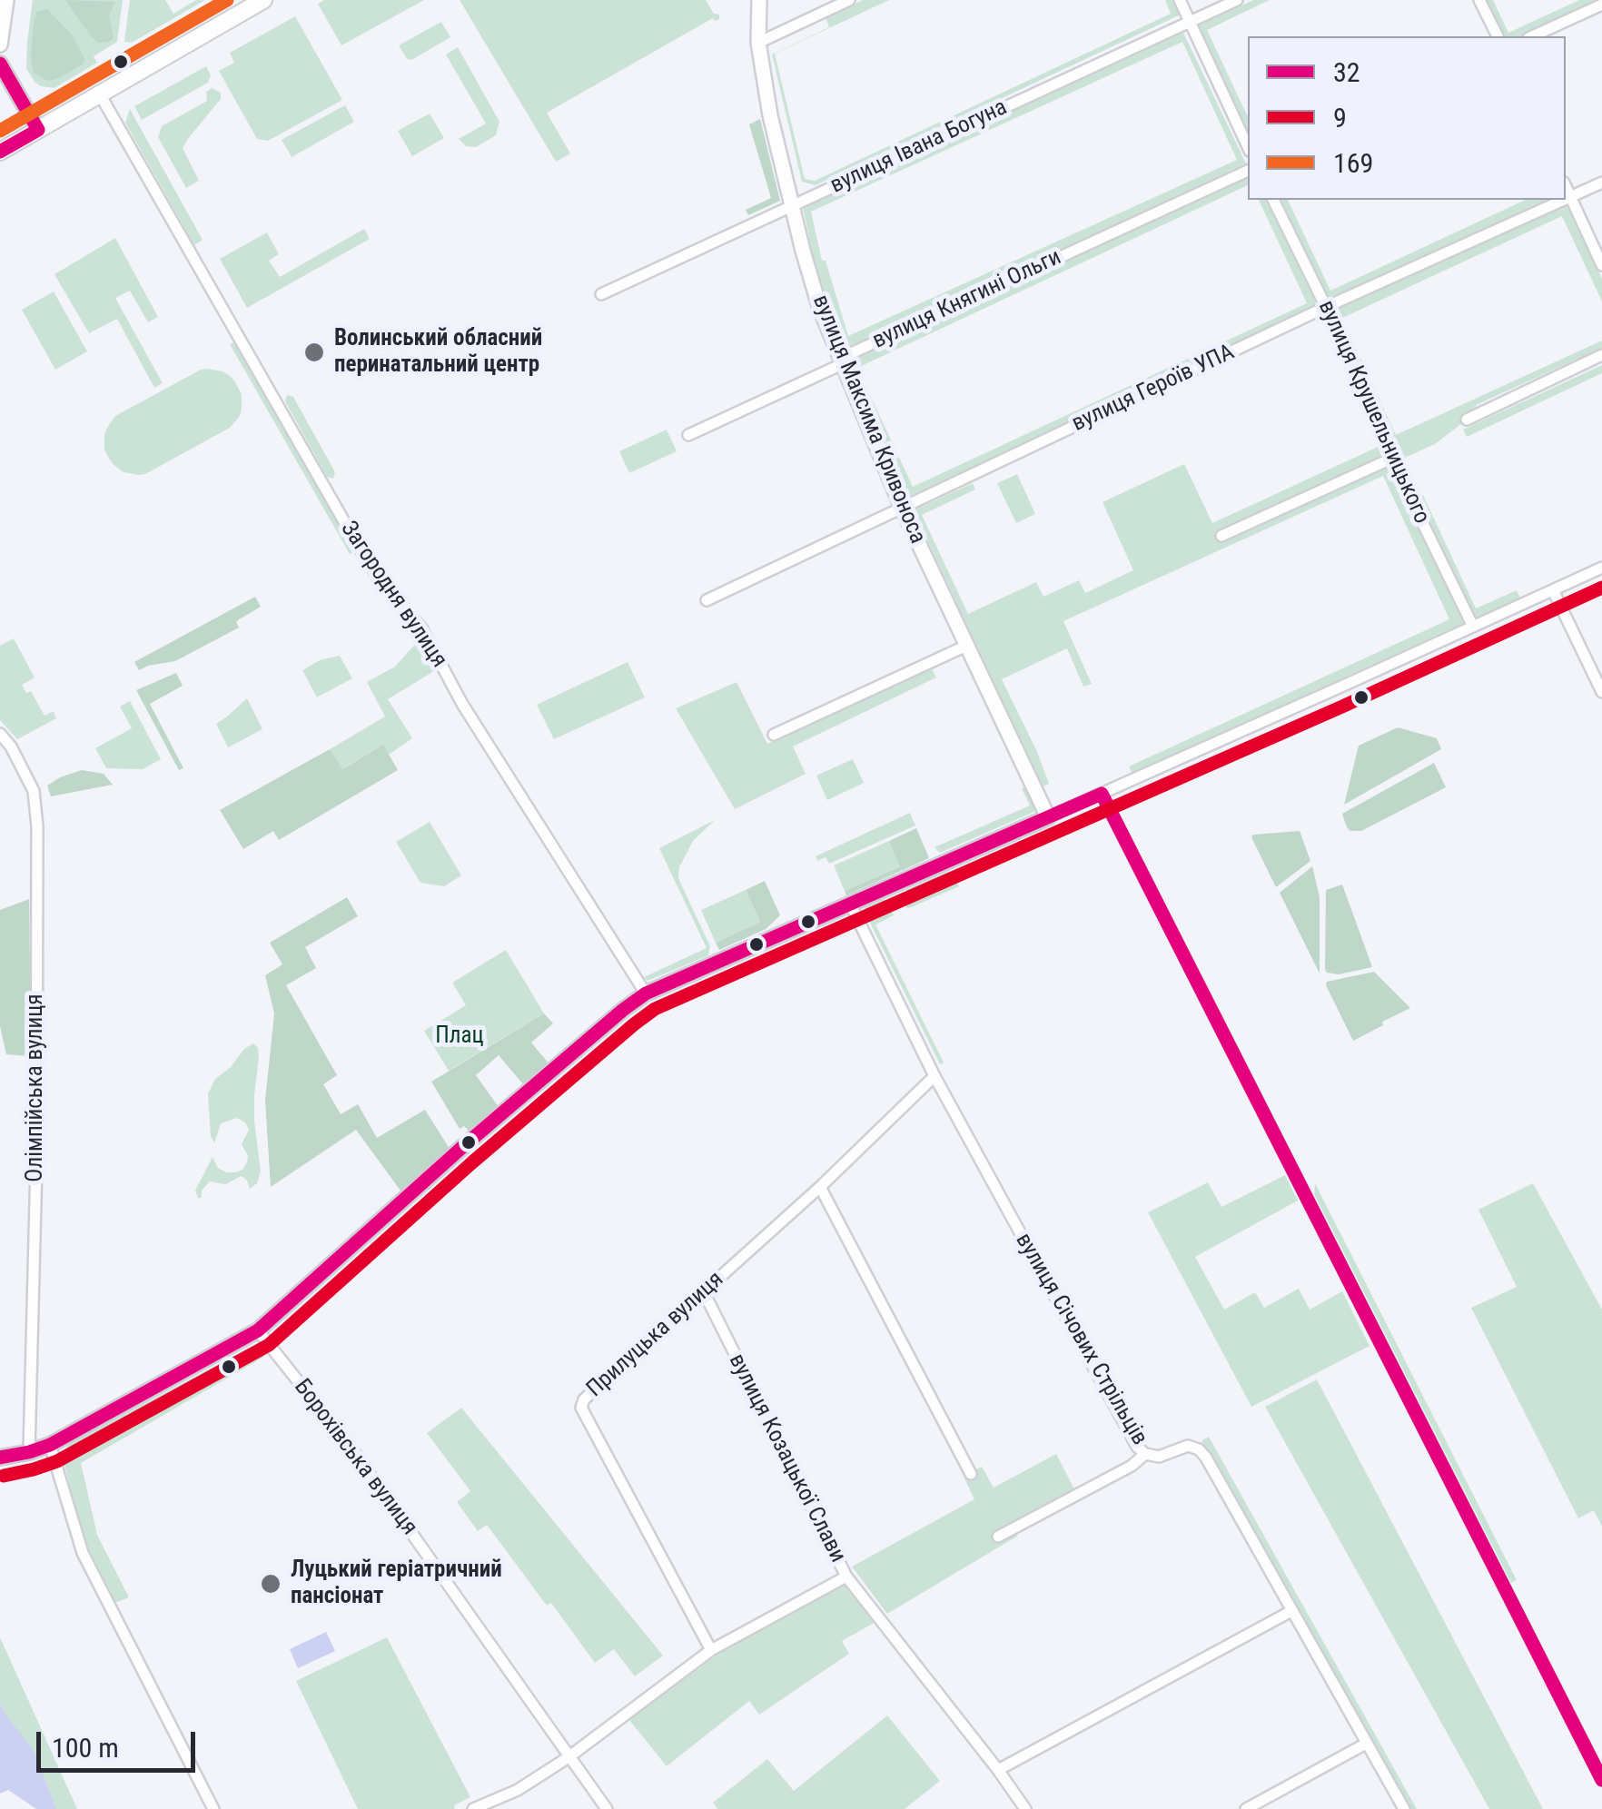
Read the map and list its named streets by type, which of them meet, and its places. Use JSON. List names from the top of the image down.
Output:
{
  "streets": {
    "street": [
      "вулиця Івана Богуна",
      "вулиця Княгині Ольги",
      "вулиця Героїв УПА",
      "вулиця Крушельницького",
      "вулиця Максима Кривоноса",
      "Загородня вулиця",
      "Олімпійська вулиця",
      "Прилуцька вулиця",
      "вулиця Січових Стрільців",
      "Борохівська вулиця",
      "вулиця Козацької Слави"
    ]
  },
  "crossings": [
    ["вулиця Івана Богуна", "вулиця Максима Кривоноса"],
    ["вулиця Княгині Ольги", "вулиця Максима Кривоноса"],
    ["вулиця Героїв УПА", "вулиця Крушельницького"],
    ["вулиця Героїв УПА", "вулиця Максима Кривоноса"],
    ["Прилуцька вулиця", "вулиця Січових Стрільців"],
    ["Прилуцька вулиця", "вулиця Козацької Слави"]
  ],
  "parks": ["Плац"],
  "places": ["Волинський обласний перинатальний центр", "Луцький геріатричний пансіонат"],
  "lines": ["transit line 169", "transit line 32", "transit line 9"],
  "legend": ["32", "9", "169"],
  "scale_bar": "100 m"
}
